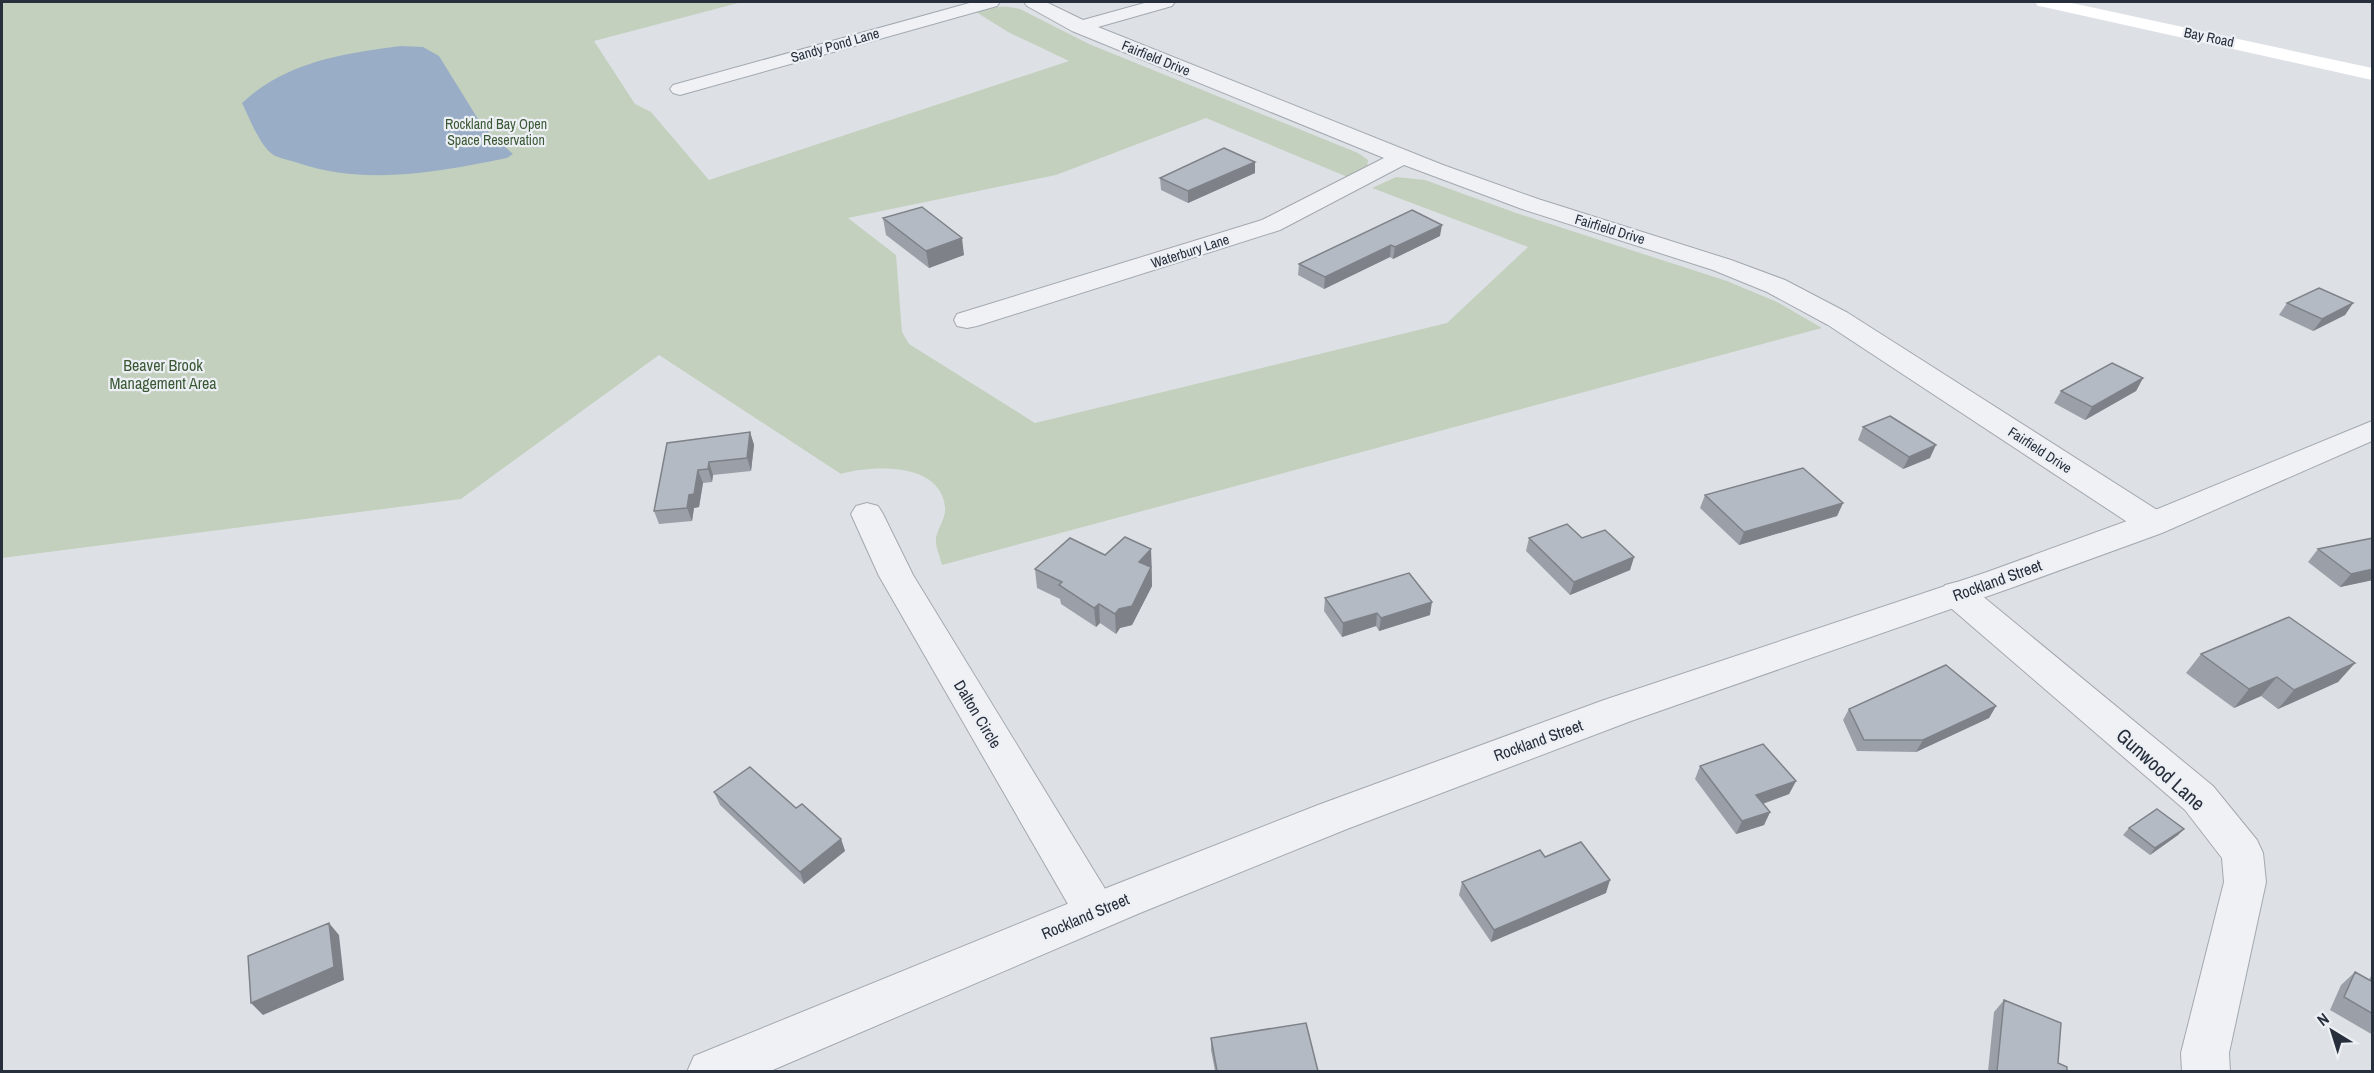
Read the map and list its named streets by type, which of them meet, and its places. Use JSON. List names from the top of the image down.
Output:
{
  "streets": {
    "main road": ["Bay Road"],
    "street": [
      "Sandy Pond Lane",
      "Fairfield Drive",
      "Waterbury Lane",
      "Rockland Street",
      "Dalton Circle",
      "Gunwood Lane"
    ]
  },
  "crossings": [
    ["Fairfield Drive", "Waterbury Lane"],
    ["Fairfield Drive", "Rockland Street"],
    ["Rockland Street", "Dalton Circle"],
    ["Rockland Street", "Gunwood Lane"]
  ],
  "parks": ["Rockland Bay Open Space Reservation", "Beaver Brook Management Area"],
  "north": "top left"
}
